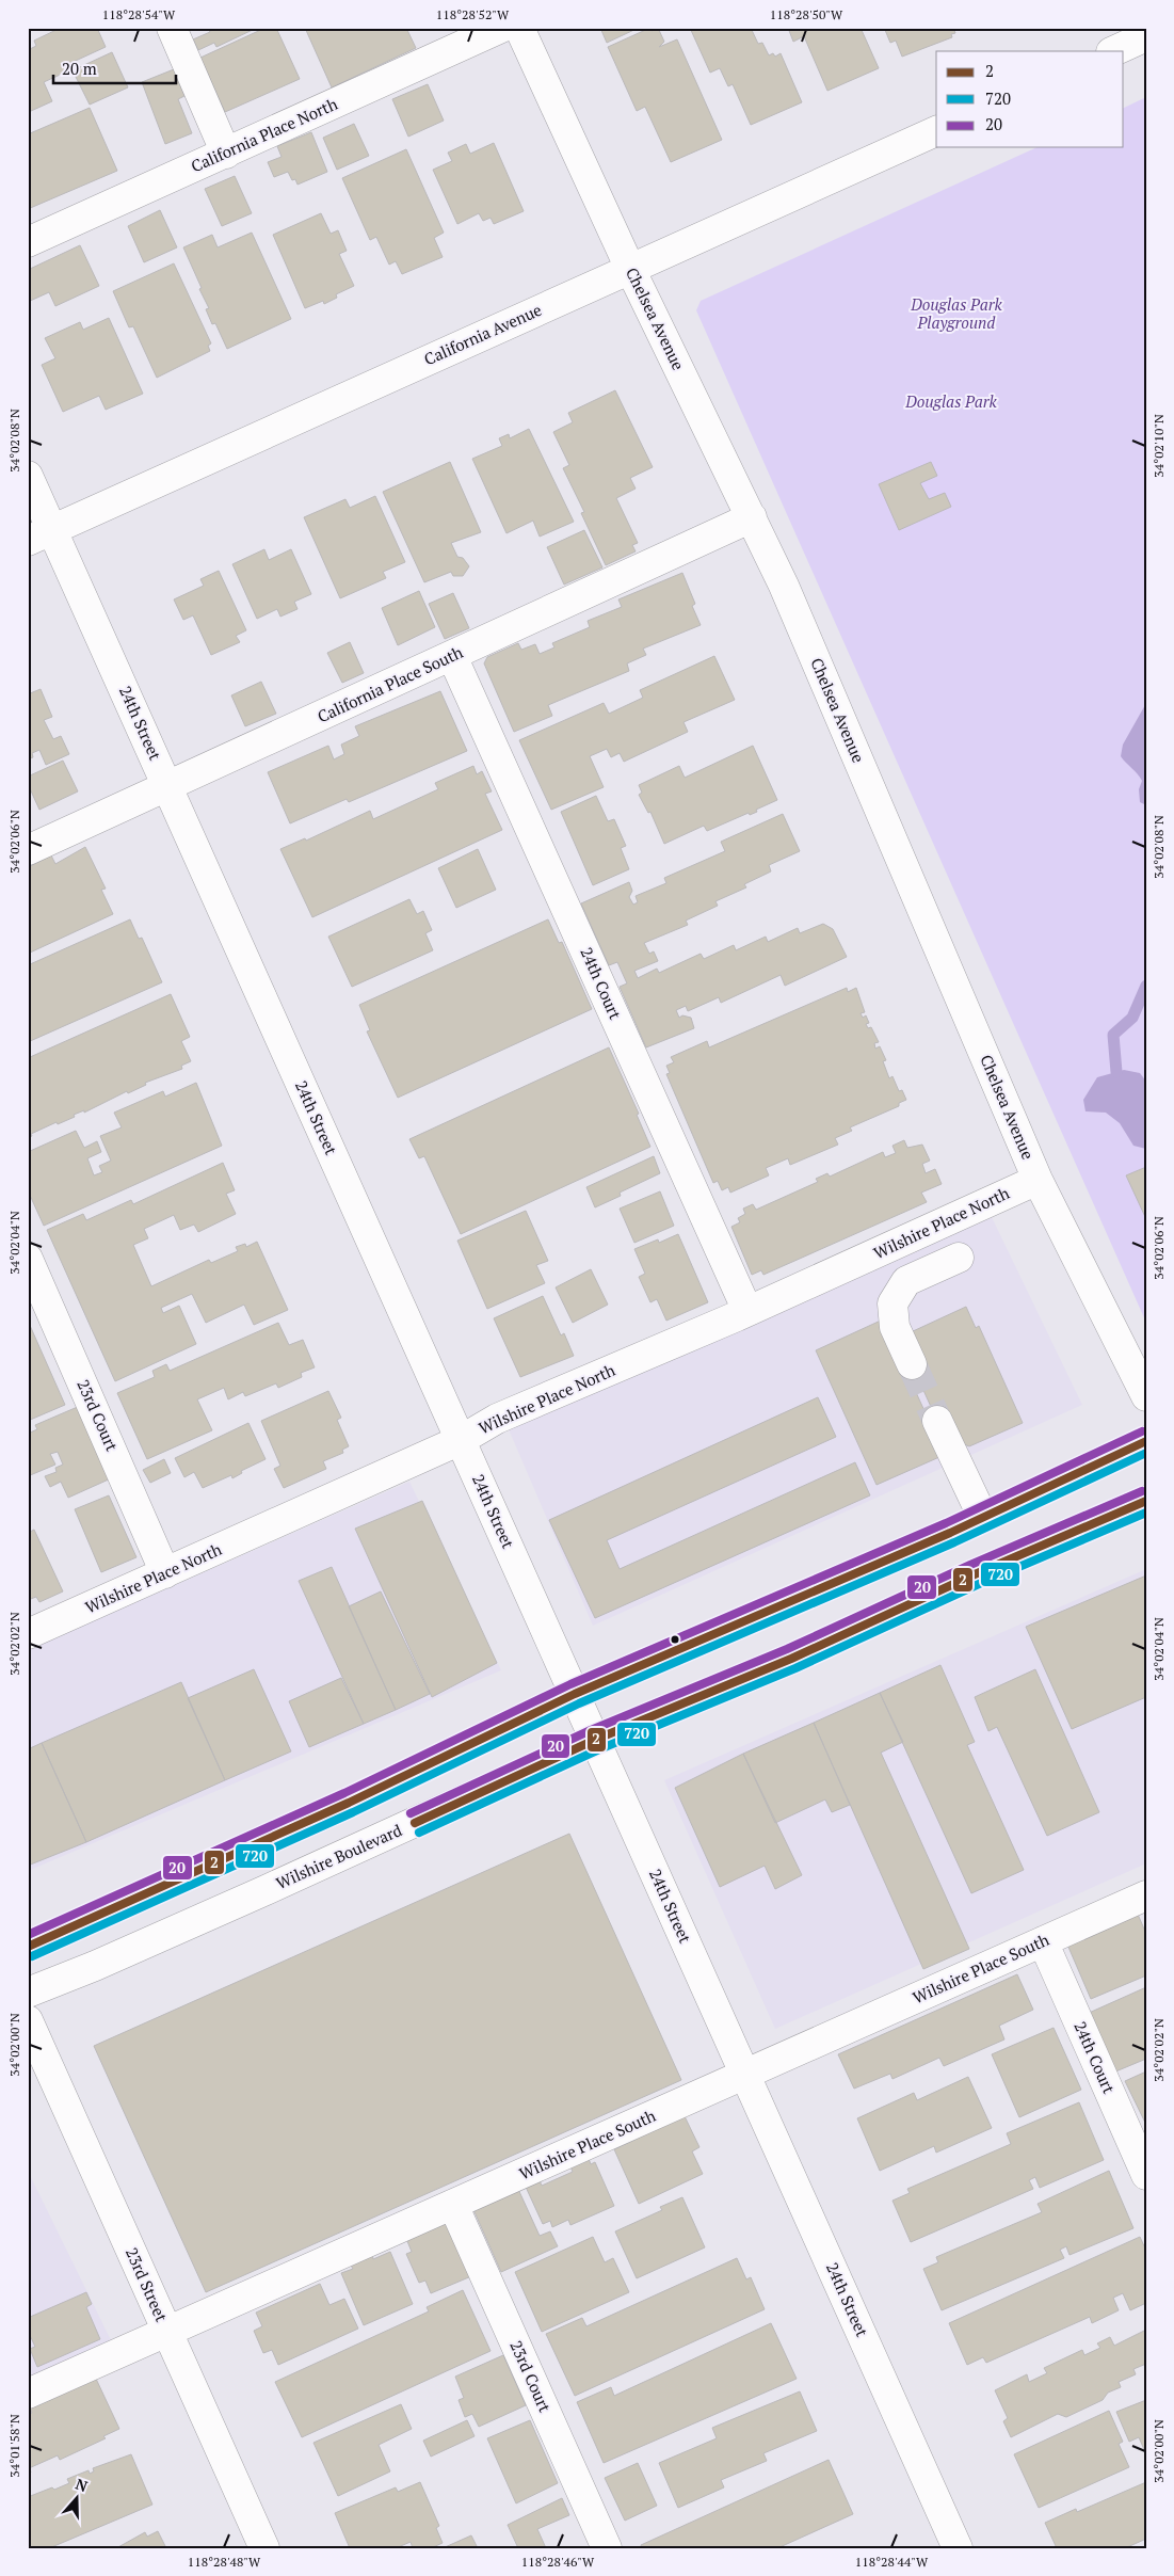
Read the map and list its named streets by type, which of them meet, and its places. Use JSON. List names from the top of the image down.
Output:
{
  "streets": {
    "street": [
      "California Place North",
      "Chelsea Avenue",
      "California Avenue",
      "California Place South",
      "24th Street",
      "24th Court",
      "Wilshire Place North",
      "23rd Court",
      "Wilshire Boulevard",
      "Wilshire Place South",
      "23rd Street"
    ]
  },
  "crossings": [
    ["Chelsea Avenue", "California Avenue"],
    ["Chelsea Avenue", "California Place South"],
    ["Chelsea Avenue", "Wilshire Place North"],
    ["California Avenue", "24th Street"],
    ["California Place South", "24th Street"],
    ["California Place South", "24th Court"],
    ["24th Street", "Wilshire Place North"],
    ["24th Street", "Wilshire Boulevard"],
    ["24th Street", "Wilshire Place South"],
    ["24th Court", "Wilshire Place North"],
    ["24th Court", "Wilshire Place South"],
    ["Wilshire Place North", "23rd Court"],
    ["23rd Court", "Wilshire Place South"],
    ["Wilshire Place South", "23rd Street"]
  ],
  "parks": ["Douglas Park Playground", "Douglas Park"],
  "lines": ["transit line 20", "transit line 2", "transit line 720"],
  "legend": ["2", "720", "20"],
  "scale_bar": "20 m",
  "north": "top",
  "coordinates": [
    "118°28'54\"W",
    "118°28'52\"W",
    "118°28'50\"W",
    "34°02'08\"N",
    "34°02'10\"N",
    "34°02'06\"N",
    "34°02'04\"N",
    "34°02'02\"N",
    "34°02'00\"N",
    "34°01'58\"N",
    "118°28'48\"W",
    "118°28'46\"W",
    "118°28'44\"W"
  ]
}
